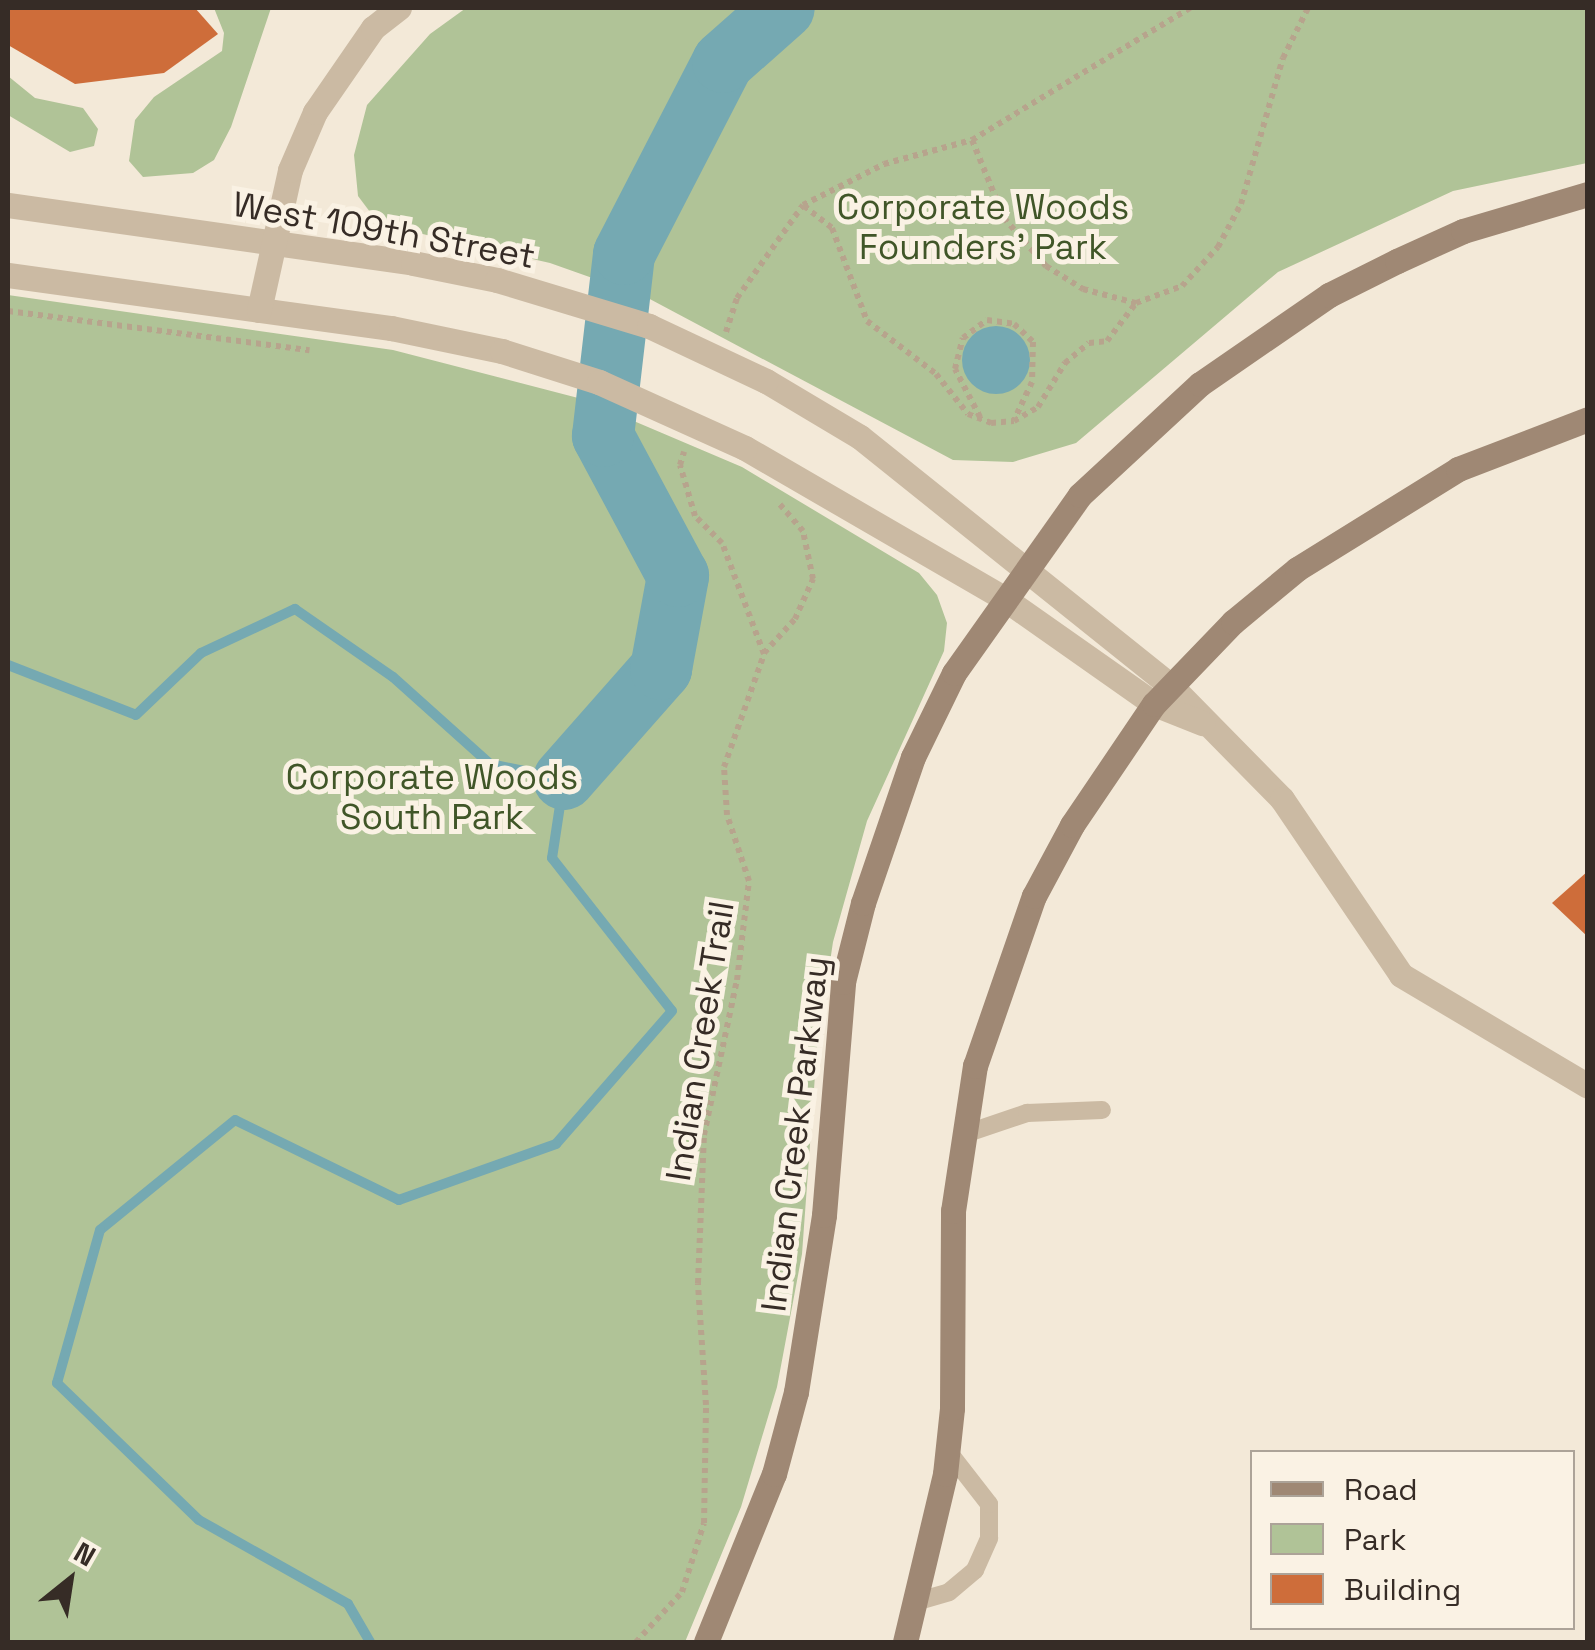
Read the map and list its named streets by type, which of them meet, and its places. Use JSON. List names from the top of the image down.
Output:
{
  "streets": {
    "street": ["West 109th Street", "Indian Creek Parkway"],
    "path": ["Indian Creek Trail"]
  },
  "crossings": [
    ["West 109th Street", "Indian Creek Parkway"]
  ],
  "parks": ["Corporate Woods Founders' Park", "Corporate Woods South Park"],
  "legend": ["Road", "Park", "Building"],
  "north": "top right"
}
